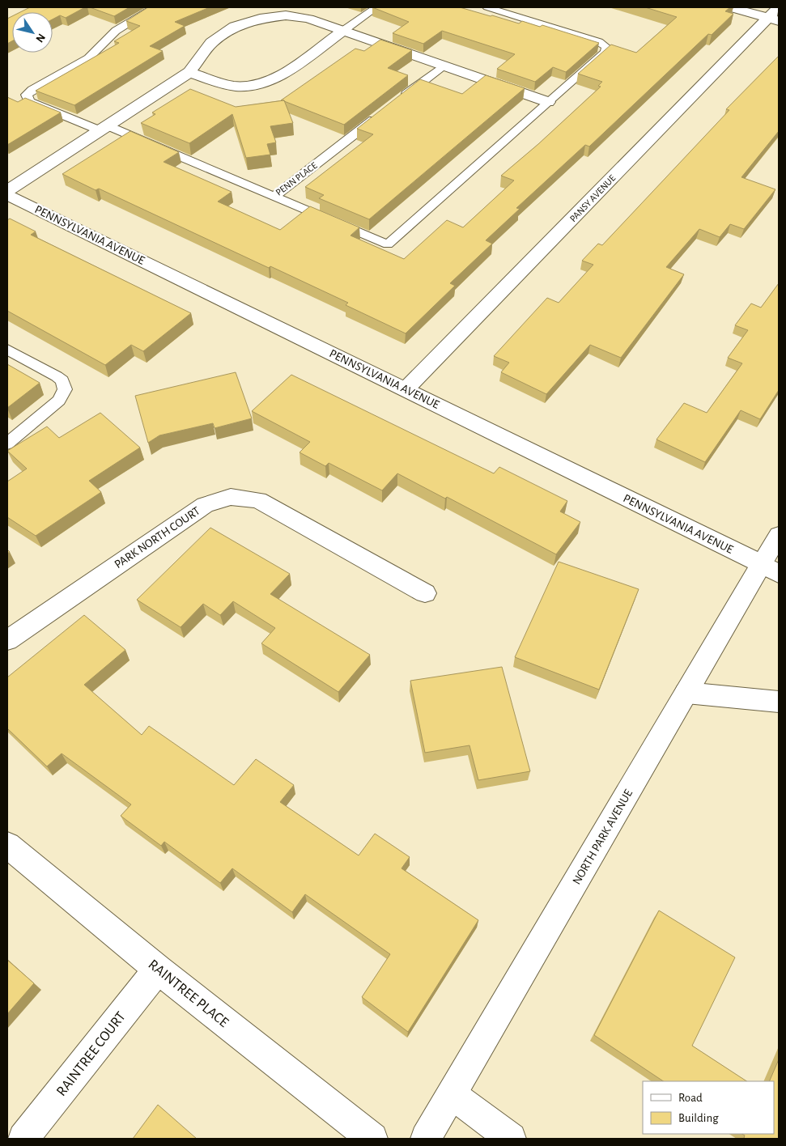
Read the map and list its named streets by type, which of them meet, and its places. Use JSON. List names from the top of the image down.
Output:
{
  "streets": {
    "street": [
      "PANSY AVENUE",
      "PENNSYLVANIA AVENUE",
      "PARK NORTH COURT",
      "NORTH PARK AVENUE",
      "RAINTREE PLACE",
      "RAINTREE COURT"
    ],
    "lane": ["PENN PLACE"]
  },
  "crossings": [
    ["PANSY AVENUE", "PENNSYLVANIA AVENUE"],
    ["PENNSYLVANIA AVENUE", "NORTH PARK AVENUE"],
    ["RAINTREE PLACE", "RAINTREE COURT"]
  ],
  "legend": ["Road", "Building"],
  "north": "bottom right"
}
